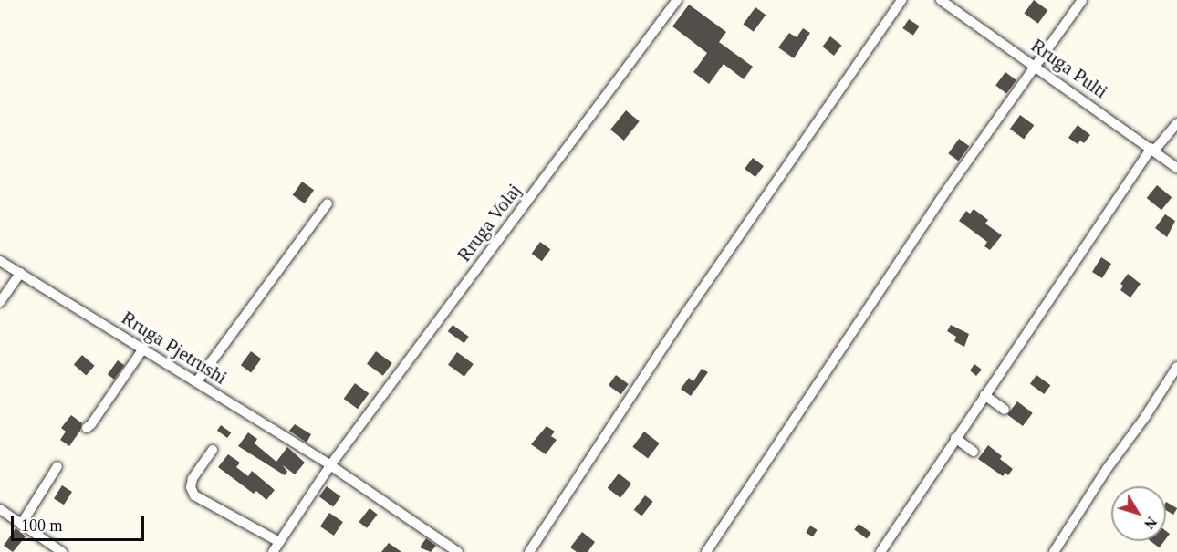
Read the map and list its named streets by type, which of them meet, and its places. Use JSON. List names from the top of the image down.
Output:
{
  "streets": {
    "street": ["Rruga Pulti", "Rruga Volaj", "Rruga Pjetrushi"]
  },
  "crossings": [
    ["Rruga Volaj", "Rruga Pjetrushi"]
  ],
  "scale_bar": "100 m",
  "north": "bottom right"
}
